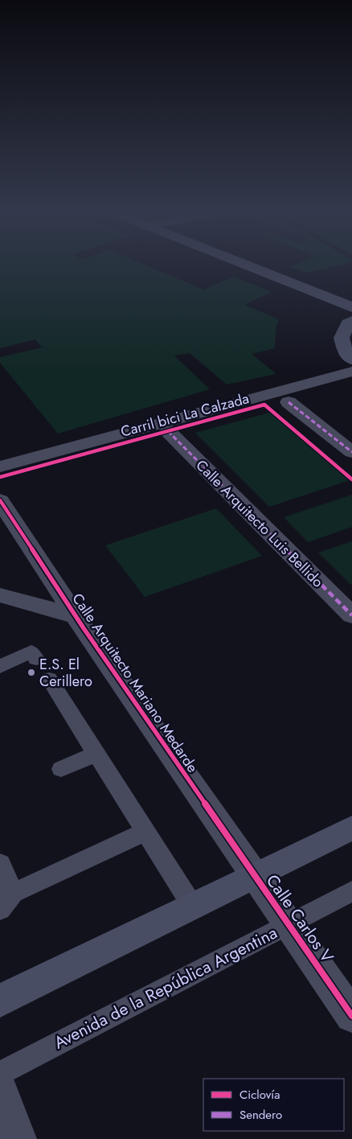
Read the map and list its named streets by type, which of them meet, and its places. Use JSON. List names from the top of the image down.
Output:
{
  "streets": {
    "street": ["Calle Arquitecto Luis Bellido", "Calle Arquitecto Mariano Medarde", "Calle Carlos V"],
    "lane": ["Avenida de la República Argentina"],
    "cycle path": ["Carril bici La Calzada"]
  },
  "crossings": [
    ["Calle Arquitecto Mariano Medarde", "Calle Carlos V"],
    ["Calle Carlos V", "Avenida de la República Argentina"]
  ],
  "places": ["E.S. El Cerillero"],
  "legend": ["Ciclovía", "Sendero"]
}
